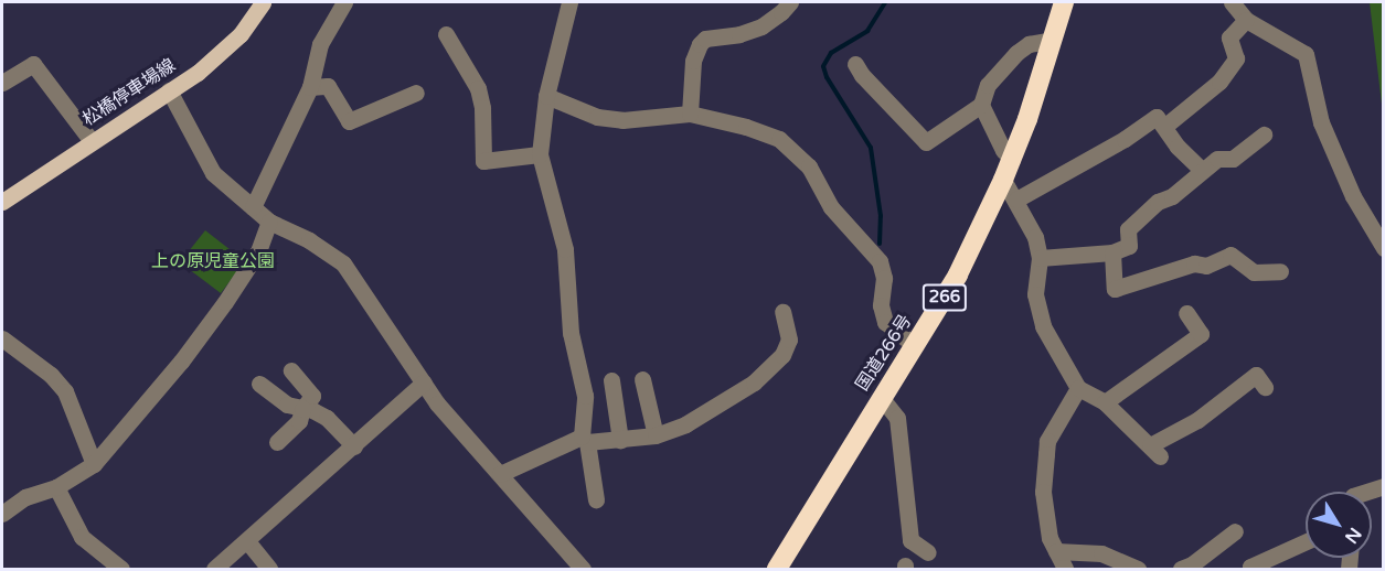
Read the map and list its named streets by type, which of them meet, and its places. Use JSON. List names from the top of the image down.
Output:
{
  "streets": {
    "highway": ["266", "国道266号"],
    "main road": ["松橋停車場線"]
  },
  "parks": ["上の原児童公園"],
  "north": "bottom right"
}
